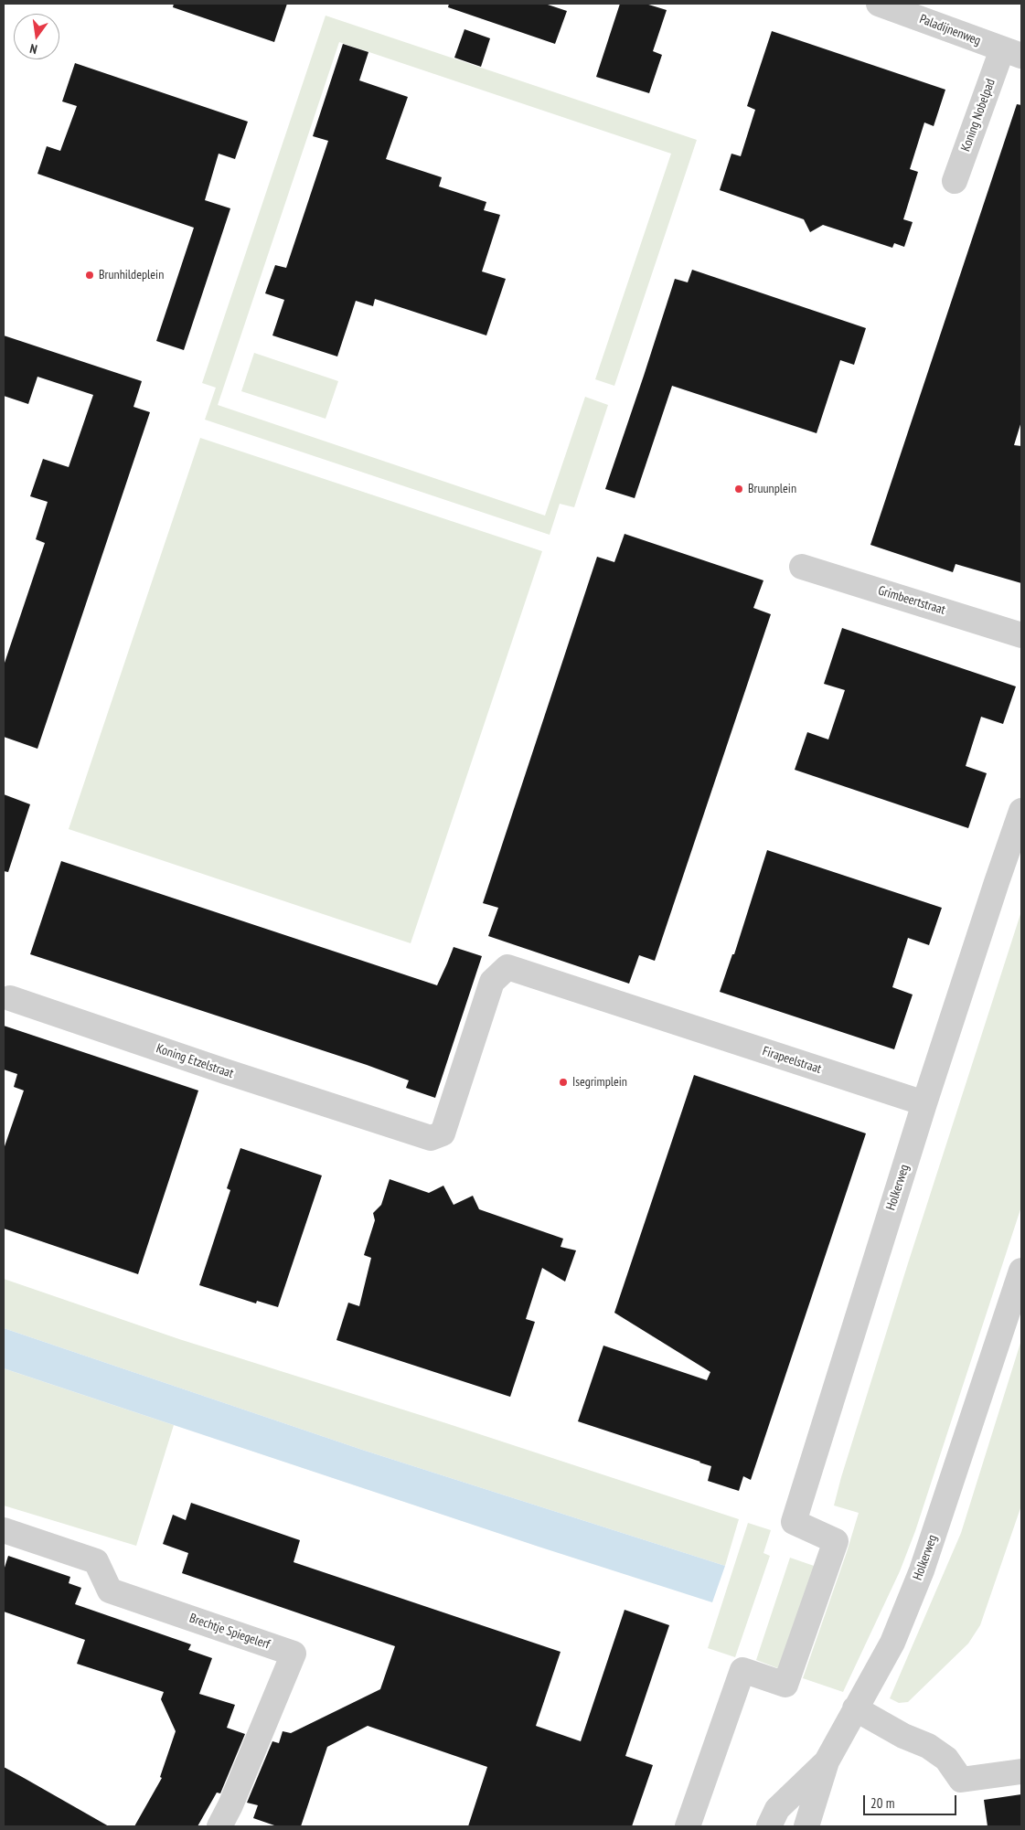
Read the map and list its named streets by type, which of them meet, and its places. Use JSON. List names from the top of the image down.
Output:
{
  "streets": {
    "street": [
      "Paladijnenweg",
      "Koning Nobelpad",
      "Grimbeertstraat",
      "Firapeelstraat",
      "Koning Etzelstraat",
      "Holkerweg",
      "Brechtje Spiegelerf"
    ]
  },
  "crossings": [
    ["Paladijnenweg", "Koning Nobelpad"],
    ["Firapeelstraat", "Koning Etzelstraat"],
    ["Firapeelstraat", "Holkerweg"]
  ],
  "places": ["Brunhildeplein", "Bruunplein", "Isegrimplein"],
  "scale_bar": "20 m",
  "north": "bottom"
}
